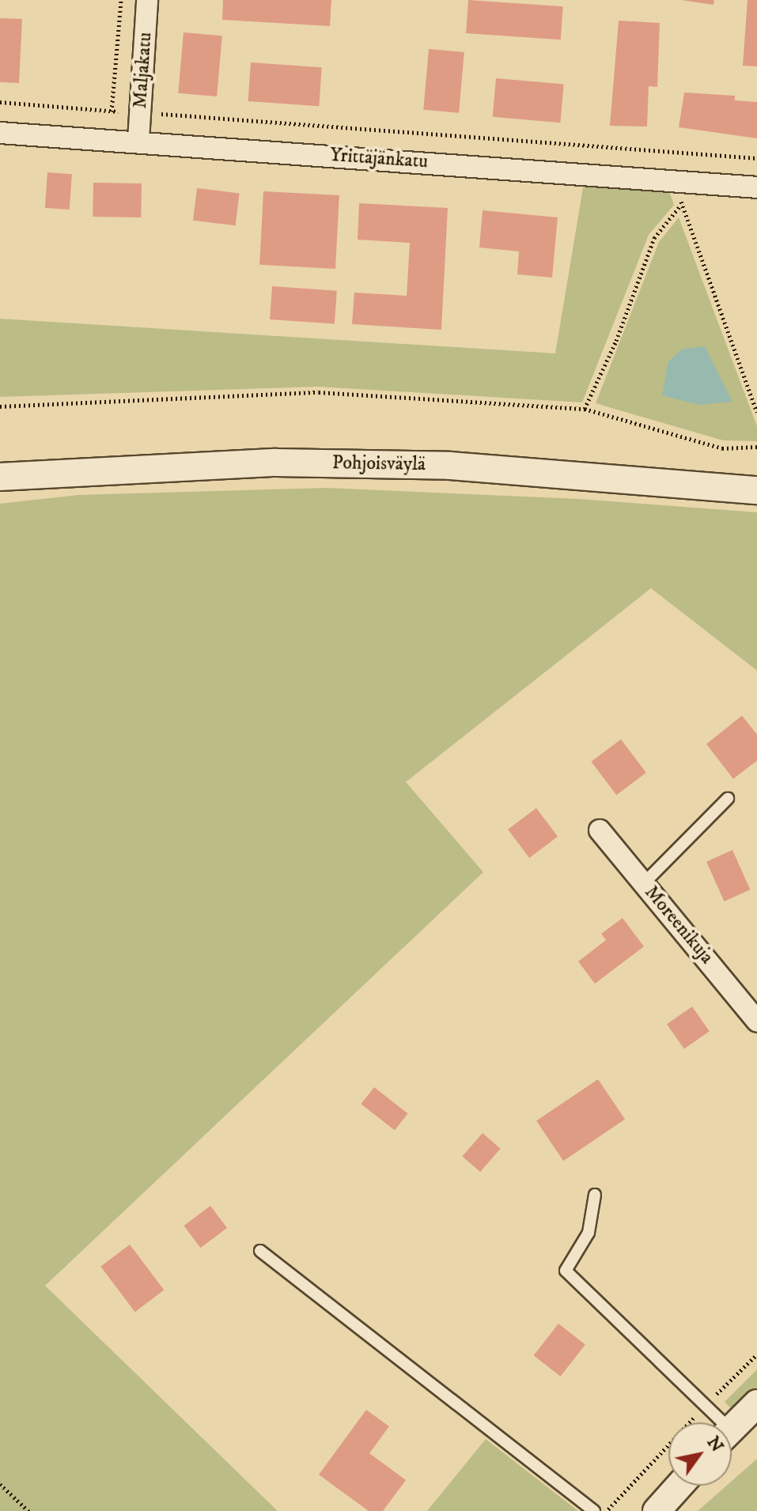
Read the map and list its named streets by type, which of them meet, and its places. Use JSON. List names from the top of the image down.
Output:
{
  "streets": {
    "street": [
      "Maljakatu",
      "Yrittäjänkatu",
      "Pohjoisväylä",
      "Moreenikuja"
    ]
  },
  "crossings": [
    ["Maljakatu", "Yrittäjänkatu"]
  ],
  "north": "top right"
}
